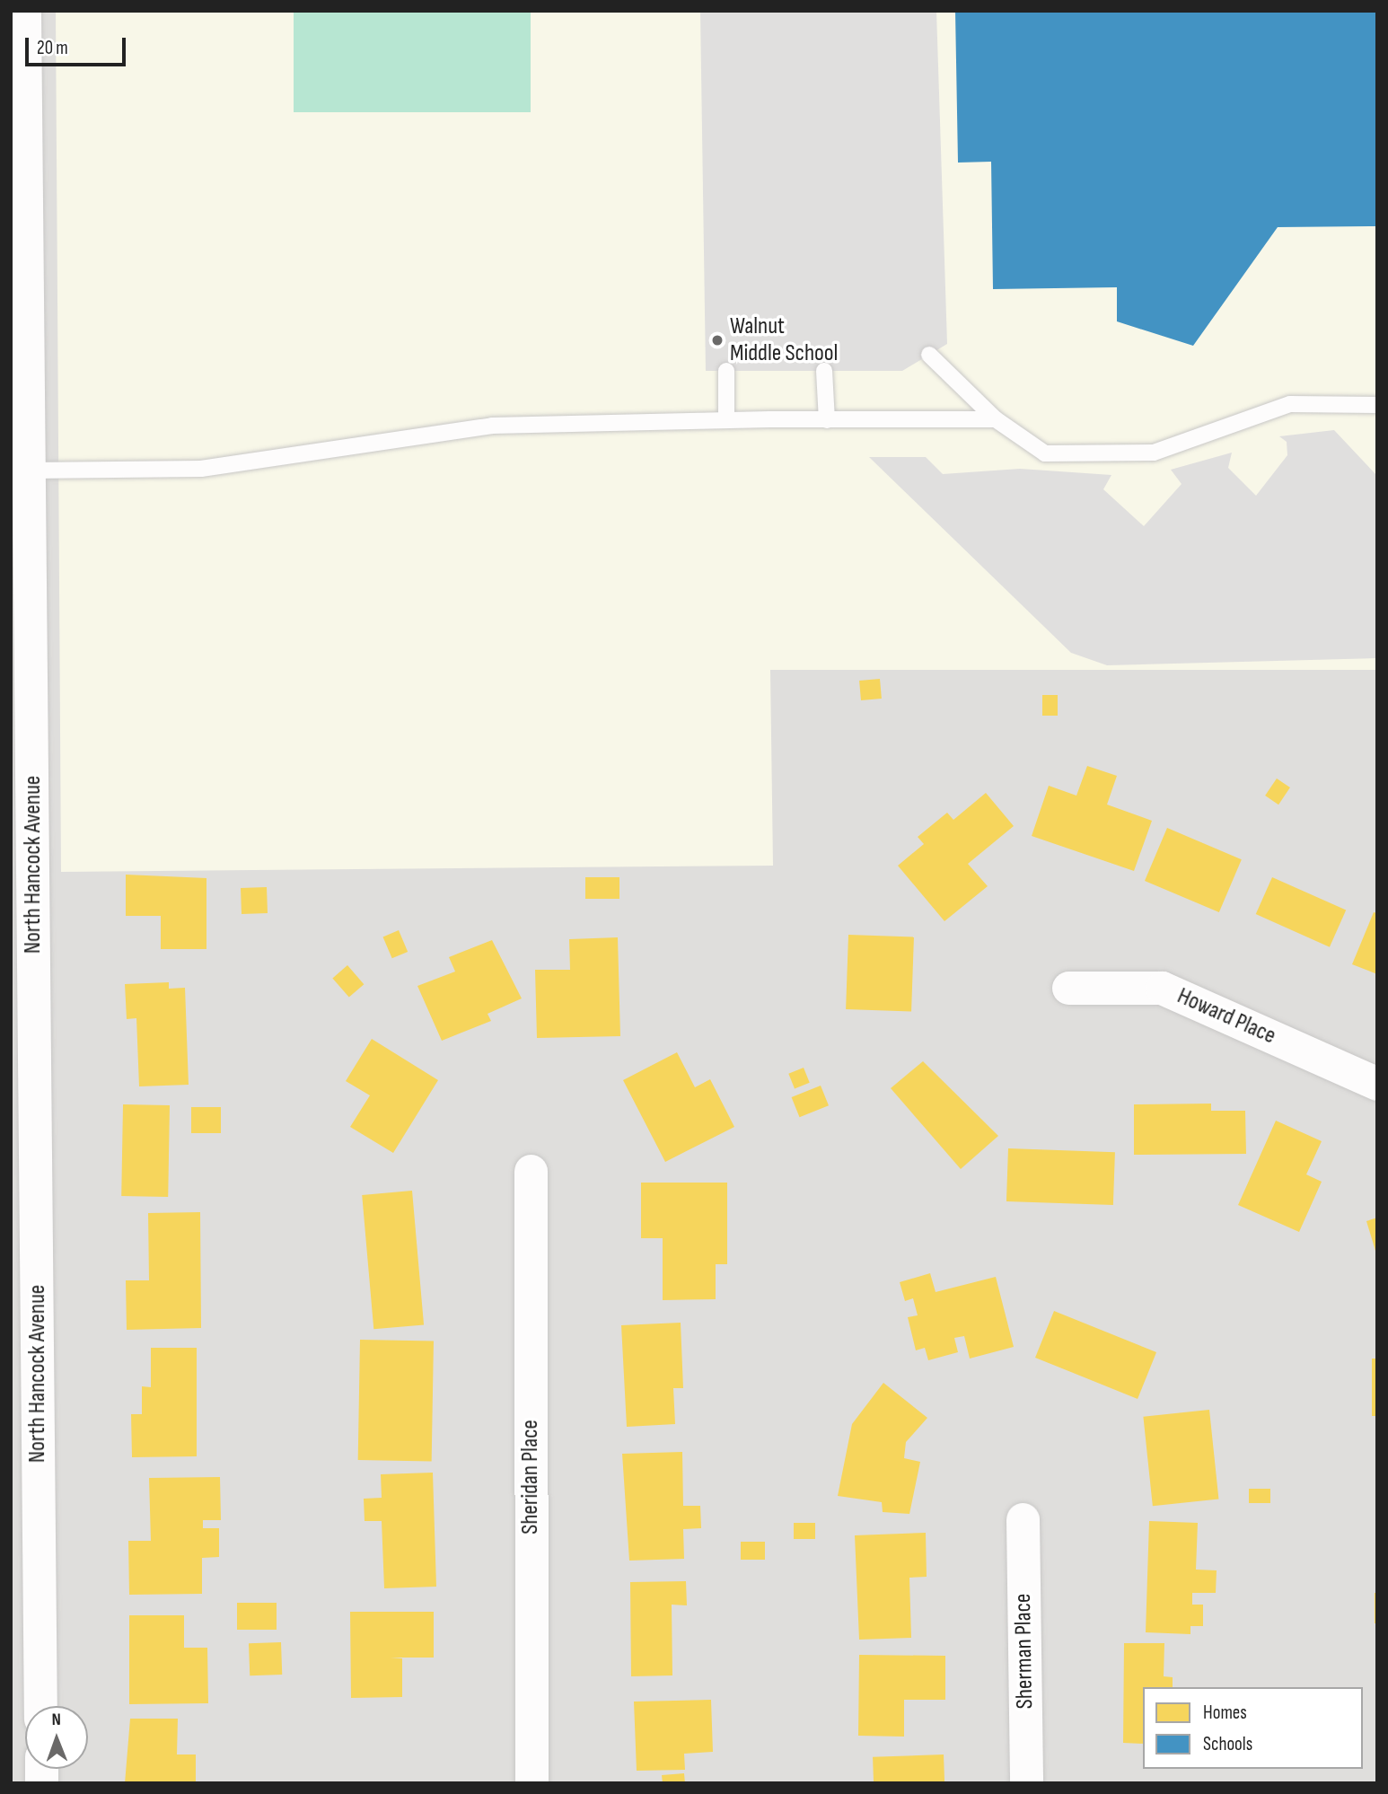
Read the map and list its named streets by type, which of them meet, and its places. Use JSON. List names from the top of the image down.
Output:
{
  "streets": {
    "street": [
      "North Hancock Avenue",
      "Howard Place",
      "Sheridan Place",
      "Sherman Place"
    ]
  },
  "places": ["Walnut Middle School"],
  "legend": ["Homes", "Schools"],
  "scale_bar": "20 m",
  "north": "top"
}
